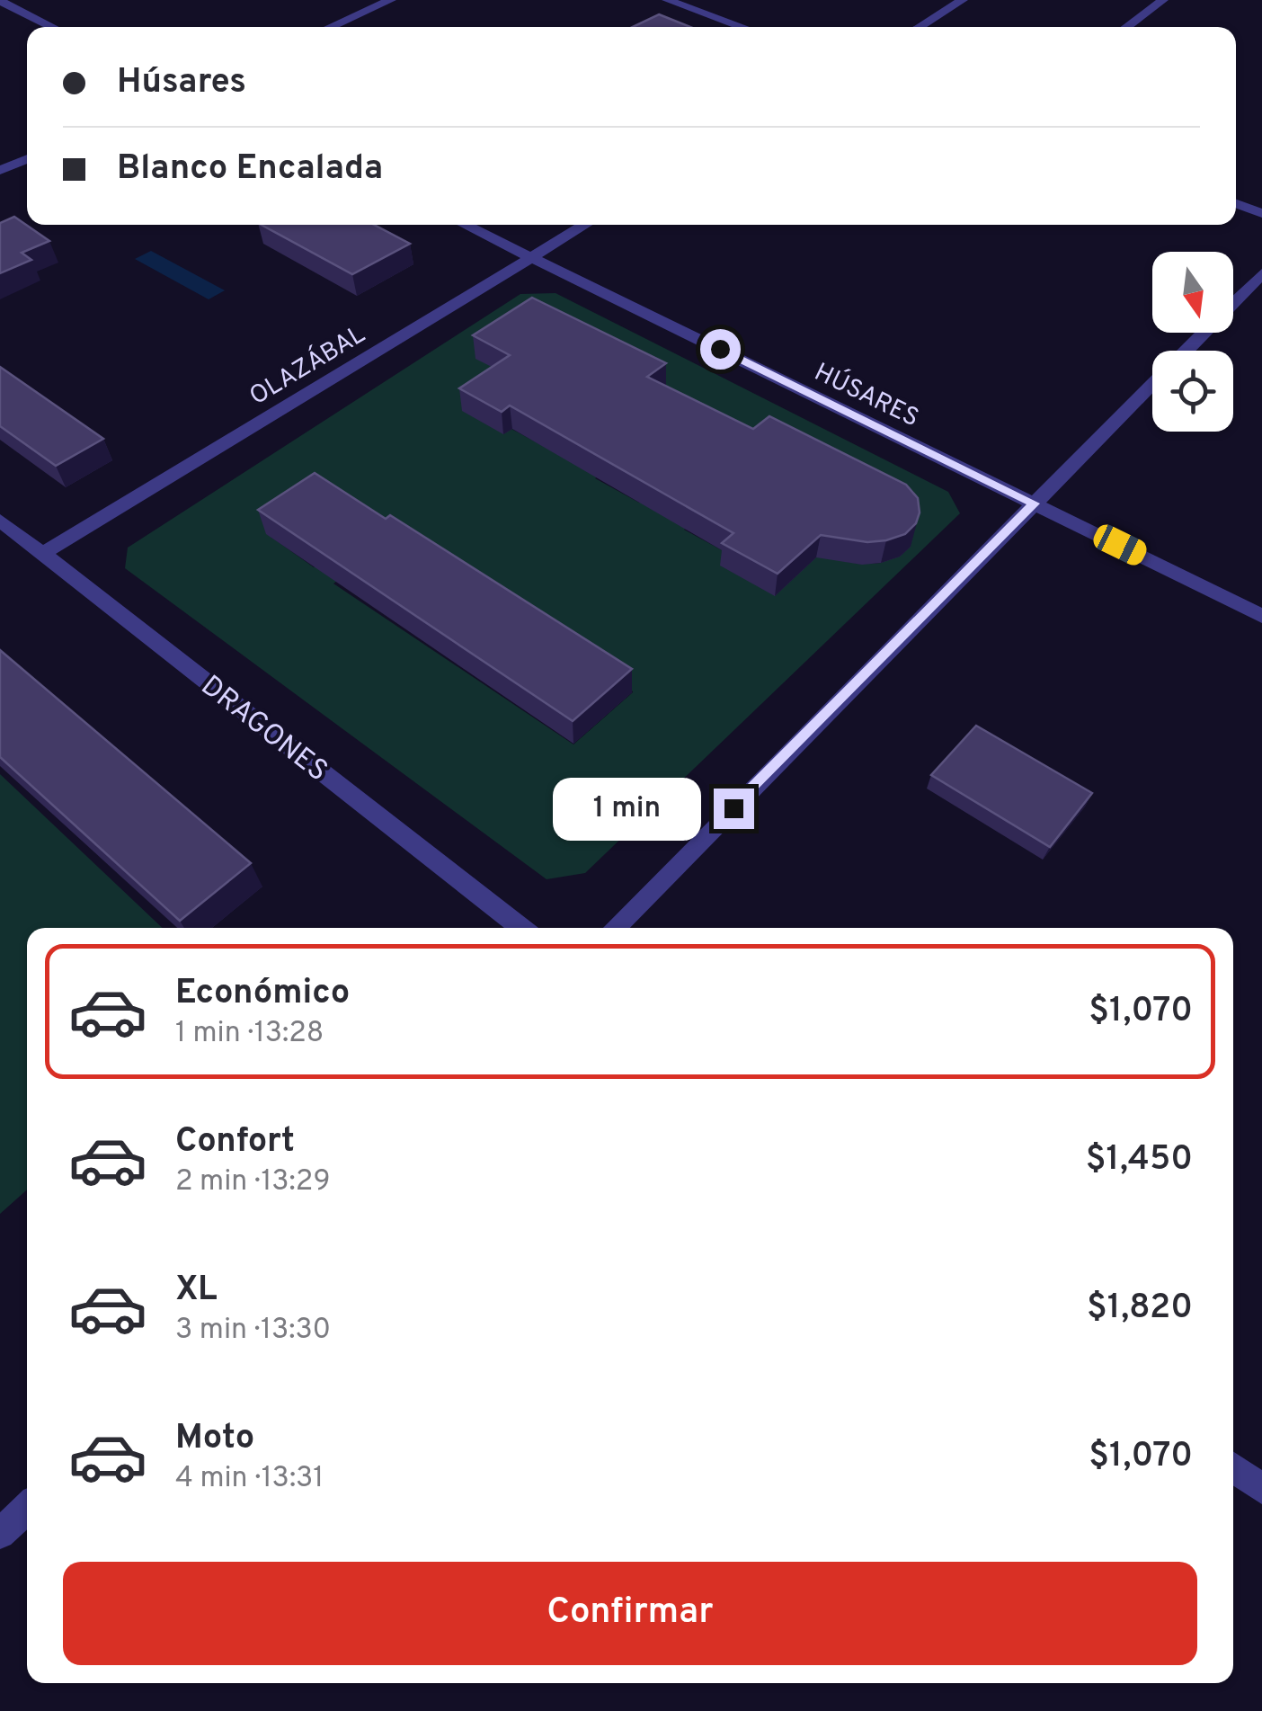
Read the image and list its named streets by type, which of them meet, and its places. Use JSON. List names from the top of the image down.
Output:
{
  "streets": {
    "street": ["OLAZÁBAL", "HÚSARES", "DRAGONES"]
  },
  "crossings": [
    ["OLAZÁBAL", "HÚSARES"],
    ["OLAZÁBAL", "DRAGONES"]
  ],
  "north": "bottom",
  "page": {
    "banner": ["Húsares", "Blanco Encalada"],
    "bubble": "1 min",
    "list": [
      {
        "name": "Económico",
        "note": "1 min · 13:28",
        "value": "$1,070"
      },
      {
        "name": "Confort",
        "note": "2 min · 13:29",
        "value": "$1,450"
      },
      {
        "name": "XL",
        "note": "3 min · 13:30",
        "value": "$1,820"
      },
      {
        "name": "Moto",
        "note": "4 min · 13:31",
        "value": "$1,070"
      }
    ],
    "buttons": "Confirmar"
  }
}
